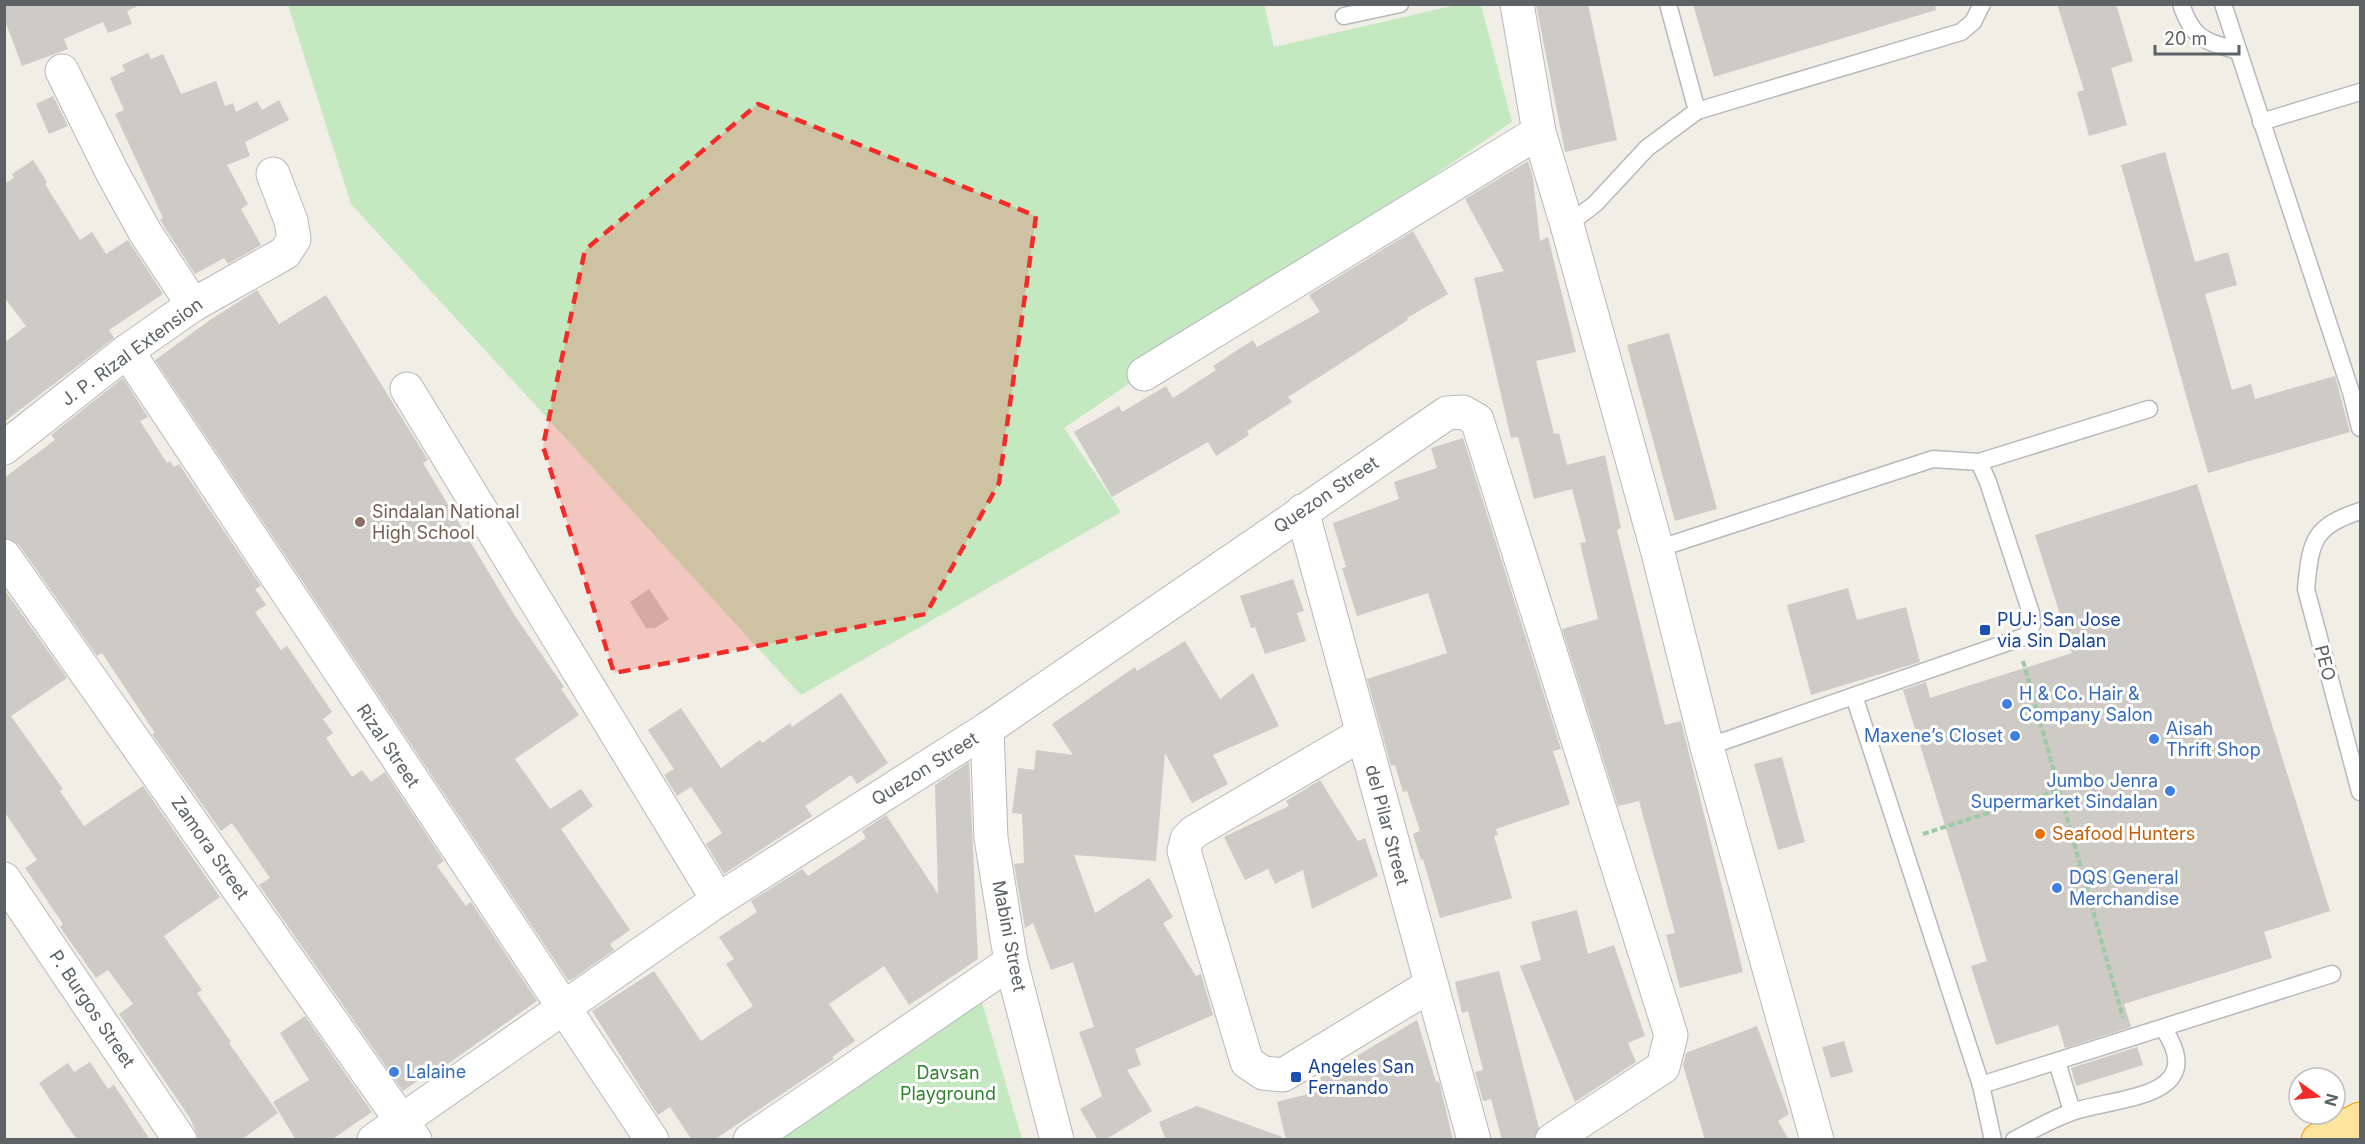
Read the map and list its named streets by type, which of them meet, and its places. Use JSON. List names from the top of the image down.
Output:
{
  "streets": {
    "street": [
      "J. P. Rizal Extension",
      "Quezon Street",
      "Rizal Street",
      "del Pilar Street",
      "Zamora Street",
      "Mabini Street",
      "P. Burgos Street"
    ],
    "lane": ["PEO"]
  },
  "crossings": [
    ["J. P. Rizal Extension", "Rizal Street"],
    ["Quezon Street", "Rizal Street"],
    ["Quezon Street", "del Pilar Street"],
    ["Quezon Street", "Zamora Street"],
    ["Quezon Street", "Mabini Street"]
  ],
  "parks": ["Davsan Playground"],
  "places": {
    "other": [
      "Sindalan National High School",
      "H & Co. Hair & Company Salon",
      "Maxene’s Closet",
      "Aisah Thrift Shop",
      "Jumbo Jenra Supermarket Sindalan",
      "Seafood Hunters",
      "DQS General Merchandise",
      "Lalaine"
    ],
    "transit": ["PUJ: San Jose via Sin Dalan", "Angeles San Fernando"]
  },
  "scale_bar": "20 m",
  "north": "right"
}
